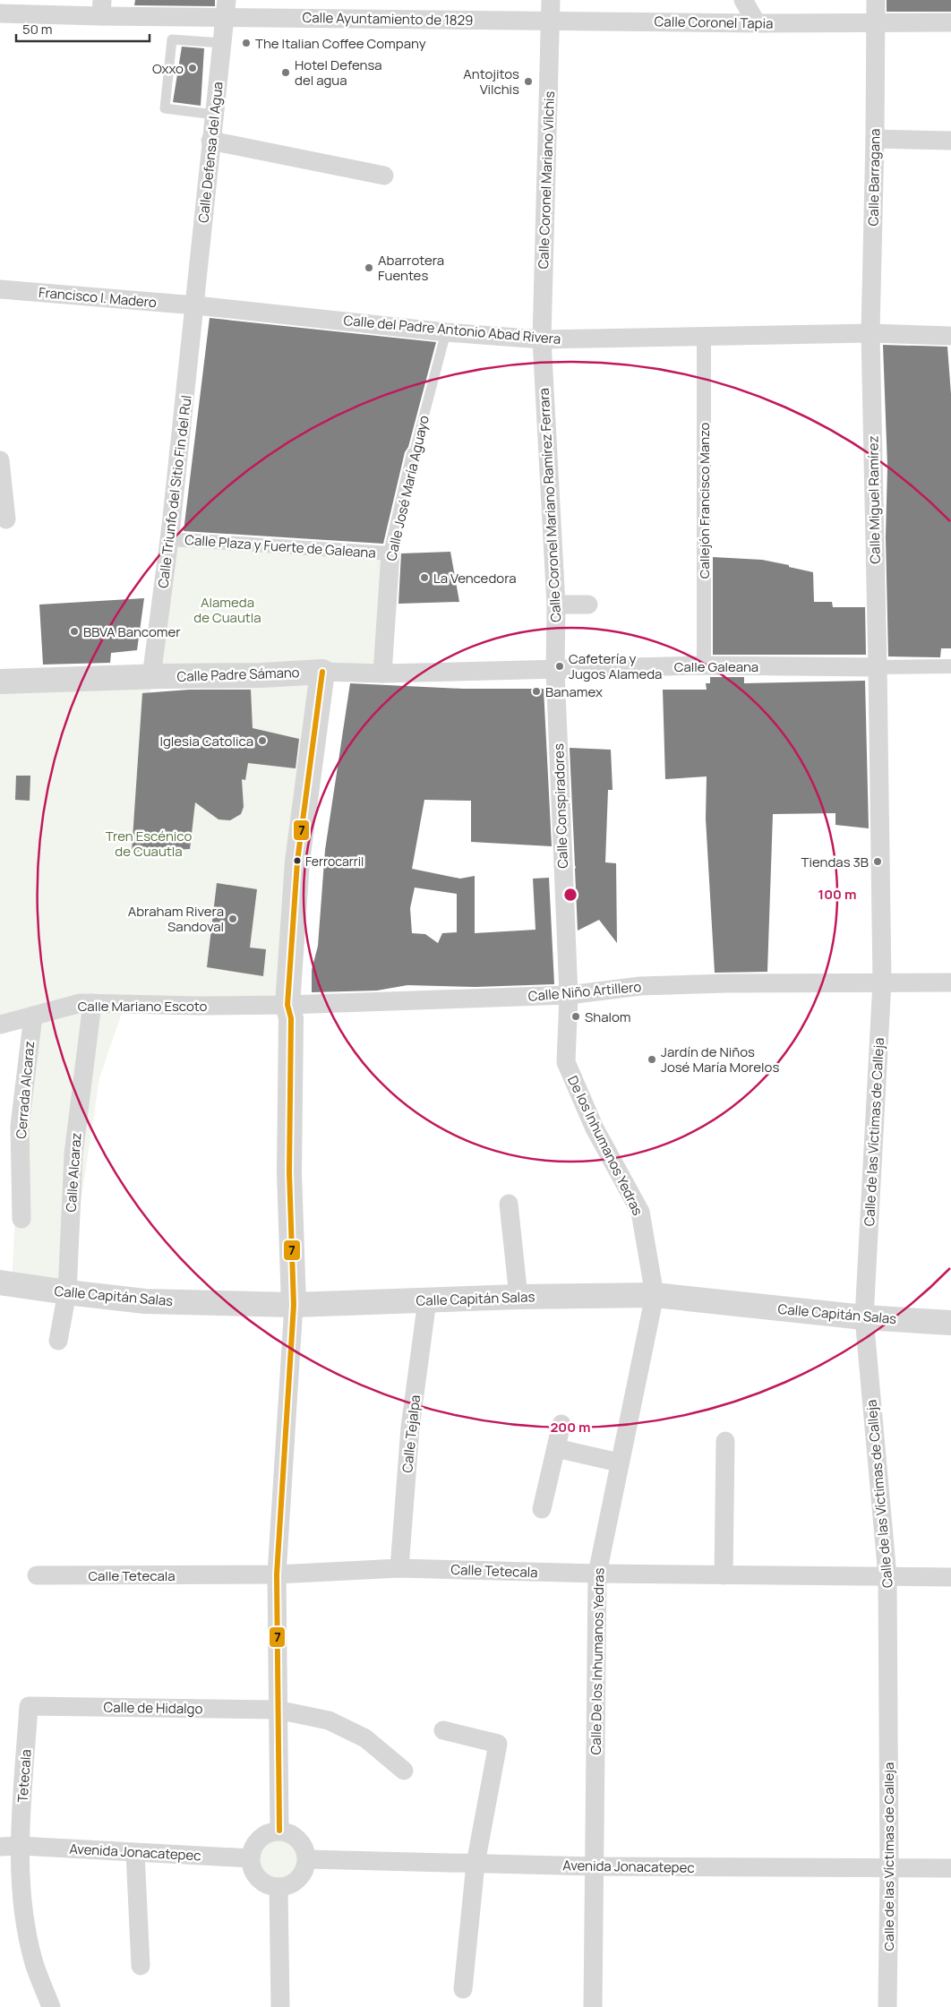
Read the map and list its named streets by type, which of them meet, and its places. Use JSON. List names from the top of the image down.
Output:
{
  "streets": {
    "street": [
      "Calle Ayuntamiento de 1829",
      "Calle Coronel Tapia",
      "Calle Defensa del Agua",
      "Calle Barragana",
      "Calle Coronel Mariano Vilchis",
      "Francisco I. Madero",
      "Calle del Padre Antonio Abad Rivera",
      "Calle José María Aguayo",
      "Calle Triunfo del Sitio Fin del Rul",
      "Calle Miguel Ramírez",
      "Callejón Francisco Manzo",
      "Calle Coronel Mariano Ramírez Ferrara",
      "Calle Plaza y Fuerte de Galeana",
      "Calle Galeana",
      "Calle Padre Sámano",
      "Calle Conspiradores",
      "Calle Niño Artillero",
      "Calle Mariano Escoto",
      "Cerrada Alcaraz",
      "Calle de las Víctimas de Calleja",
      "De los Inhumanos Yedras",
      "Calle Alcaraz",
      "Calle Capitán Salas",
      "Calle Tejalpa",
      "Calle Tetecala",
      "Calle De los Inhumanos Yedras",
      "Calle de Hidalgo",
      "Tetecala",
      "Avenida Jonacatepec"
    ]
  },
  "crossings": [
    ["Calle Ayuntamiento de 1829", "Calle Coronel Tapia"],
    ["Calle Ayuntamiento de 1829", "Calle Defensa del Agua"],
    ["Calle Ayuntamiento de 1829", "Calle Coronel Mariano Vilchis"],
    ["Calle Coronel Tapia", "Calle Barragana"],
    ["Calle Coronel Tapia", "Calle Coronel Mariano Vilchis"],
    ["Calle Defensa del Agua", "Francisco I. Madero"],
    ["Calle Defensa del Agua", "Calle del Padre Antonio Abad Rivera"],
    ["Calle Defensa del Agua", "Calle Triunfo del Sitio Fin del Rul"],
    ["Calle Barragana", "Calle del Padre Antonio Abad Rivera"],
    ["Calle Barragana", "Calle Miguel Ramírez"],
    ["Calle Coronel Mariano Vilchis", "Calle del Padre Antonio Abad Rivera"],
    ["Calle Coronel Mariano Vilchis", "Calle Coronel Mariano Ramírez Ferrara"],
    ["Francisco I. Madero", "Calle del Padre Antonio Abad Rivera"],
    ["Francisco I. Madero", "Calle Triunfo del Sitio Fin del Rul"],
    ["Calle del Padre Antonio Abad Rivera", "Calle José María Aguayo"],
    ["Calle del Padre Antonio Abad Rivera", "Calle Triunfo del Sitio Fin del Rul"],
    ["Calle del Padre Antonio Abad Rivera", "Calle Miguel Ramírez"],
    ["Calle del Padre Antonio Abad Rivera", "Callejón Francisco Manzo"],
    ["Calle del Padre Antonio Abad Rivera", "Calle Coronel Mariano Ramírez Ferrara"],
    ["Calle José María Aguayo", "Calle Plaza y Fuerte de Galeana"],
    ["Calle José María Aguayo", "Calle Padre Sámano"],
    ["Calle Triunfo del Sitio Fin del Rul", "Calle Plaza y Fuerte de Galeana"],
    ["Calle Triunfo del Sitio Fin del Rul", "Calle Padre Sámano"],
    ["Calle Miguel Ramírez", "Calle Galeana"],
    ["Calle Miguel Ramírez", "Calle Niño Artillero"],
    ["Calle Miguel Ramírez", "Calle de las Víctimas de Calleja"],
    ["Callejón Francisco Manzo", "Calle Galeana"],
    ["Calle Coronel Mariano Ramírez Ferrara", "Calle Galeana"],
    ["Calle Coronel Mariano Ramírez Ferrara", "Calle Padre Sámano"],
    ["Calle Coronel Mariano Ramírez Ferrara", "Calle Conspiradores"],
    ["Calle Galeana", "Calle Padre Sámano"],
    ["Calle Galeana", "Calle Conspiradores"],
    ["Calle Padre Sámano", "Calle Conspiradores"],
    ["Calle Conspiradores", "Calle Niño Artillero"],
    ["Calle Conspiradores", "De los Inhumanos Yedras"],
    ["Calle Niño Artillero", "Calle Mariano Escoto"],
    ["Calle Niño Artillero", "Calle de las Víctimas de Calleja"],
    ["Calle Niño Artillero", "De los Inhumanos Yedras"],
    ["Calle Mariano Escoto", "Cerrada Alcaraz"],
    ["Calle Mariano Escoto", "Calle Alcaraz"],
    ["Calle de las Víctimas de Calleja", "Calle Capitán Salas"],
    ["Calle de las Víctimas de Calleja", "Calle Tetecala"],
    ["Calle de las Víctimas de Calleja", "Avenida Jonacatepec"],
    ["De los Inhumanos Yedras", "Calle Capitán Salas"],
    ["De los Inhumanos Yedras", "Calle De los Inhumanos Yedras"],
    ["Calle Alcaraz", "Calle Capitán Salas"],
    ["Calle Capitán Salas", "Calle Tejalpa"],
    ["Calle Capitán Salas", "Calle De los Inhumanos Yedras"],
    ["Calle Tejalpa", "Calle Tetecala"],
    ["Calle Tetecala", "Calle De los Inhumanos Yedras"],
    ["Calle De los Inhumanos Yedras", "Avenida Jonacatepec"],
    ["Calle de Hidalgo", "Tetecala"],
    ["Tetecala", "Avenida Jonacatepec"]
  ],
  "parks": ["Alameda de Cuautla", "Tren Escénico de Cuautla"],
  "places": [
    "The Italian Coffee Company",
    "Oxxo",
    "Hotel Defensa del agua",
    "Antojitos Vilchis",
    "Abarrotera Fuentes",
    "La Vencedora",
    "BBVA Bancomer",
    "Cafetería y Jugos Alameda",
    "Banamex",
    "Iglesia Catolica",
    "Ferrocarril",
    "Tiendas 3B",
    "Abraham Rivera Sandoval",
    "Shalom",
    "Jardín de Niños José María Morelos"
  ],
  "lines": ["transit line 7"],
  "scale_bar": "50 m",
  "rings": ["100 m", "200 m"]
}
